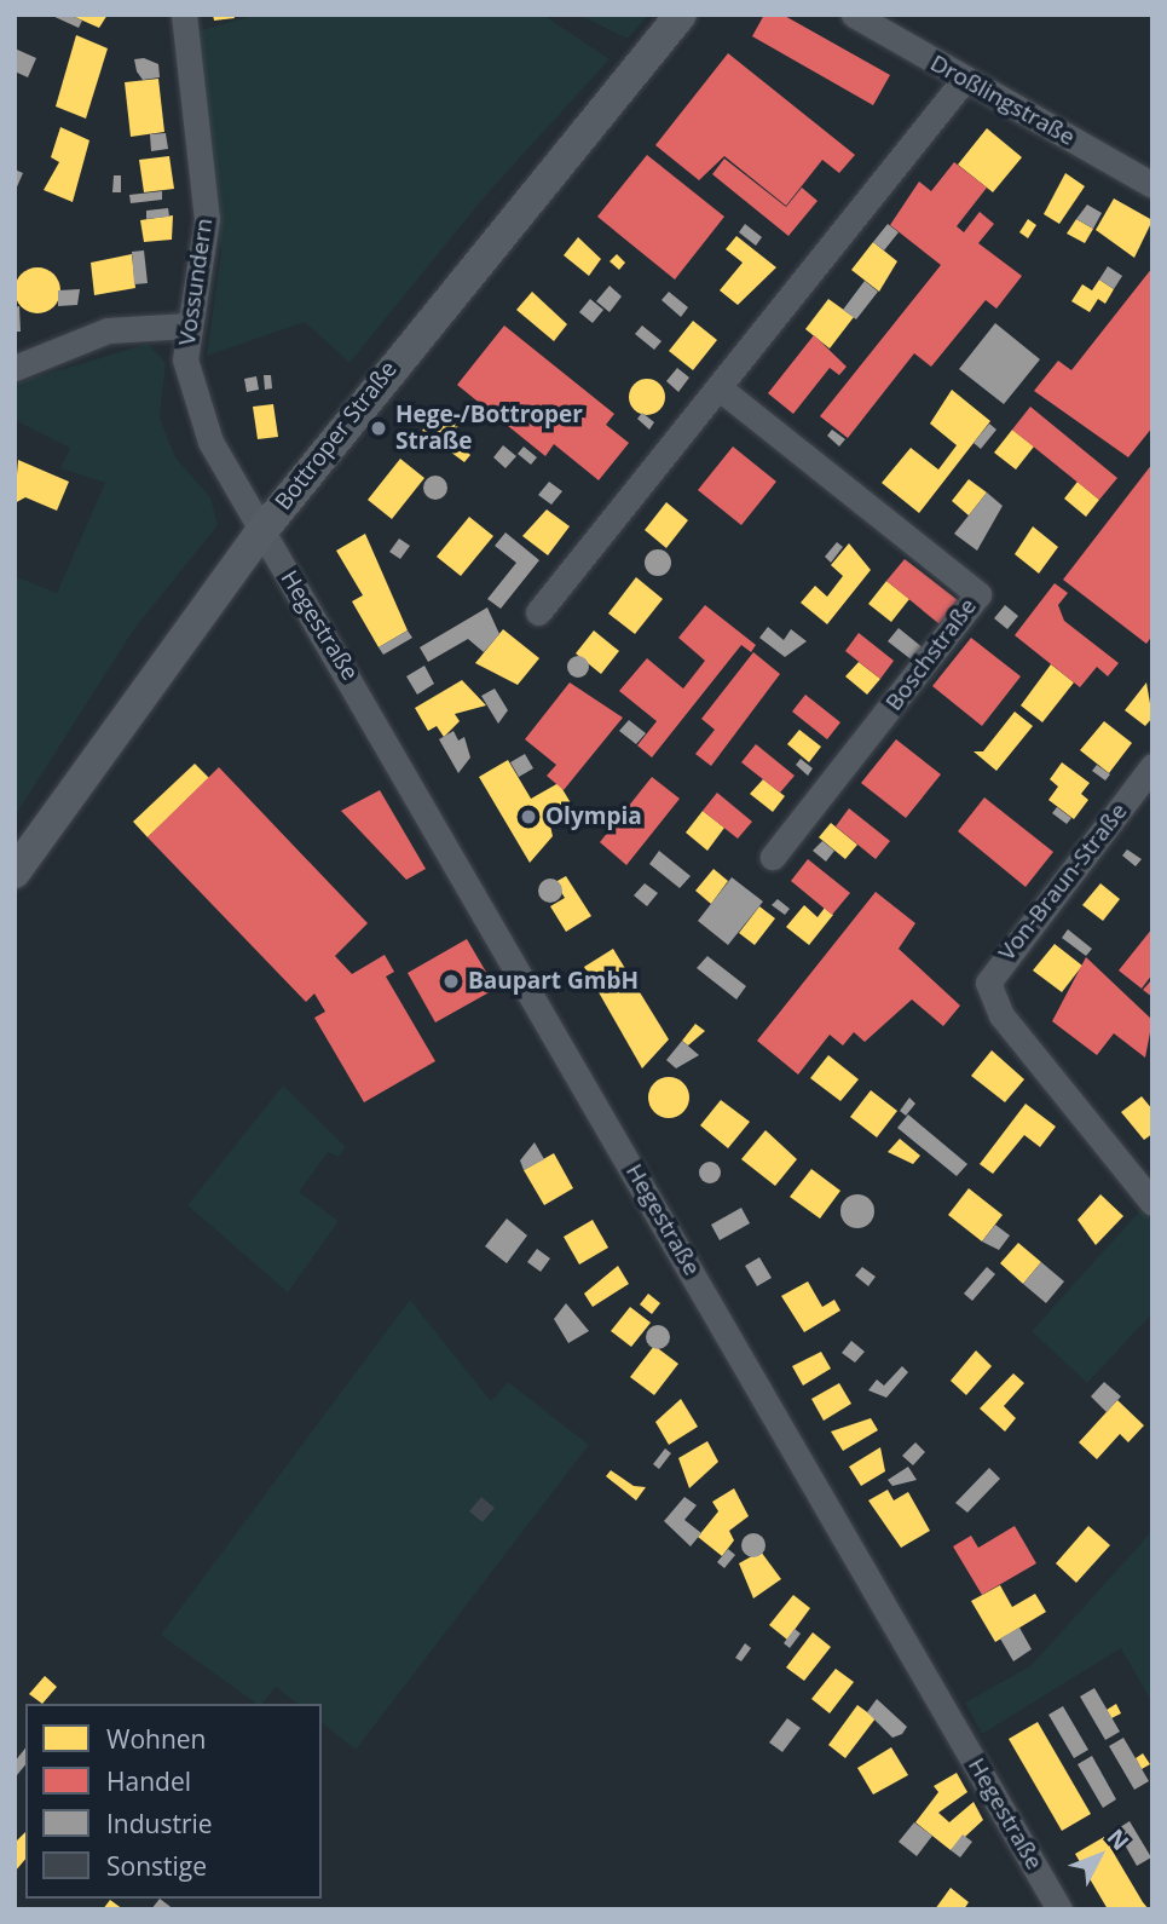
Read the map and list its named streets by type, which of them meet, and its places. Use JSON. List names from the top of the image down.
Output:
{
  "streets": {
    "main road": ["Bottroper Straße"],
    "street": [
      "Droßlingstraße",
      "Vossundern",
      "Hegestraße",
      "Boschstraße",
      "Von-Braun-Straße"
    ]
  },
  "crossings": [
    ["Vossundern", "Bottroper Straße"],
    ["Vossundern", "Hegestraße"],
    ["Bottroper Straße", "Hegestraße"]
  ],
  "places": ["Hege-/Bottroper Straße", "Olympia", "Baupart GmbH"],
  "legend": [
    "Wohnen",
    "Handel",
    "Industrie",
    "Sonstige"
  ],
  "north": "top right"
}
